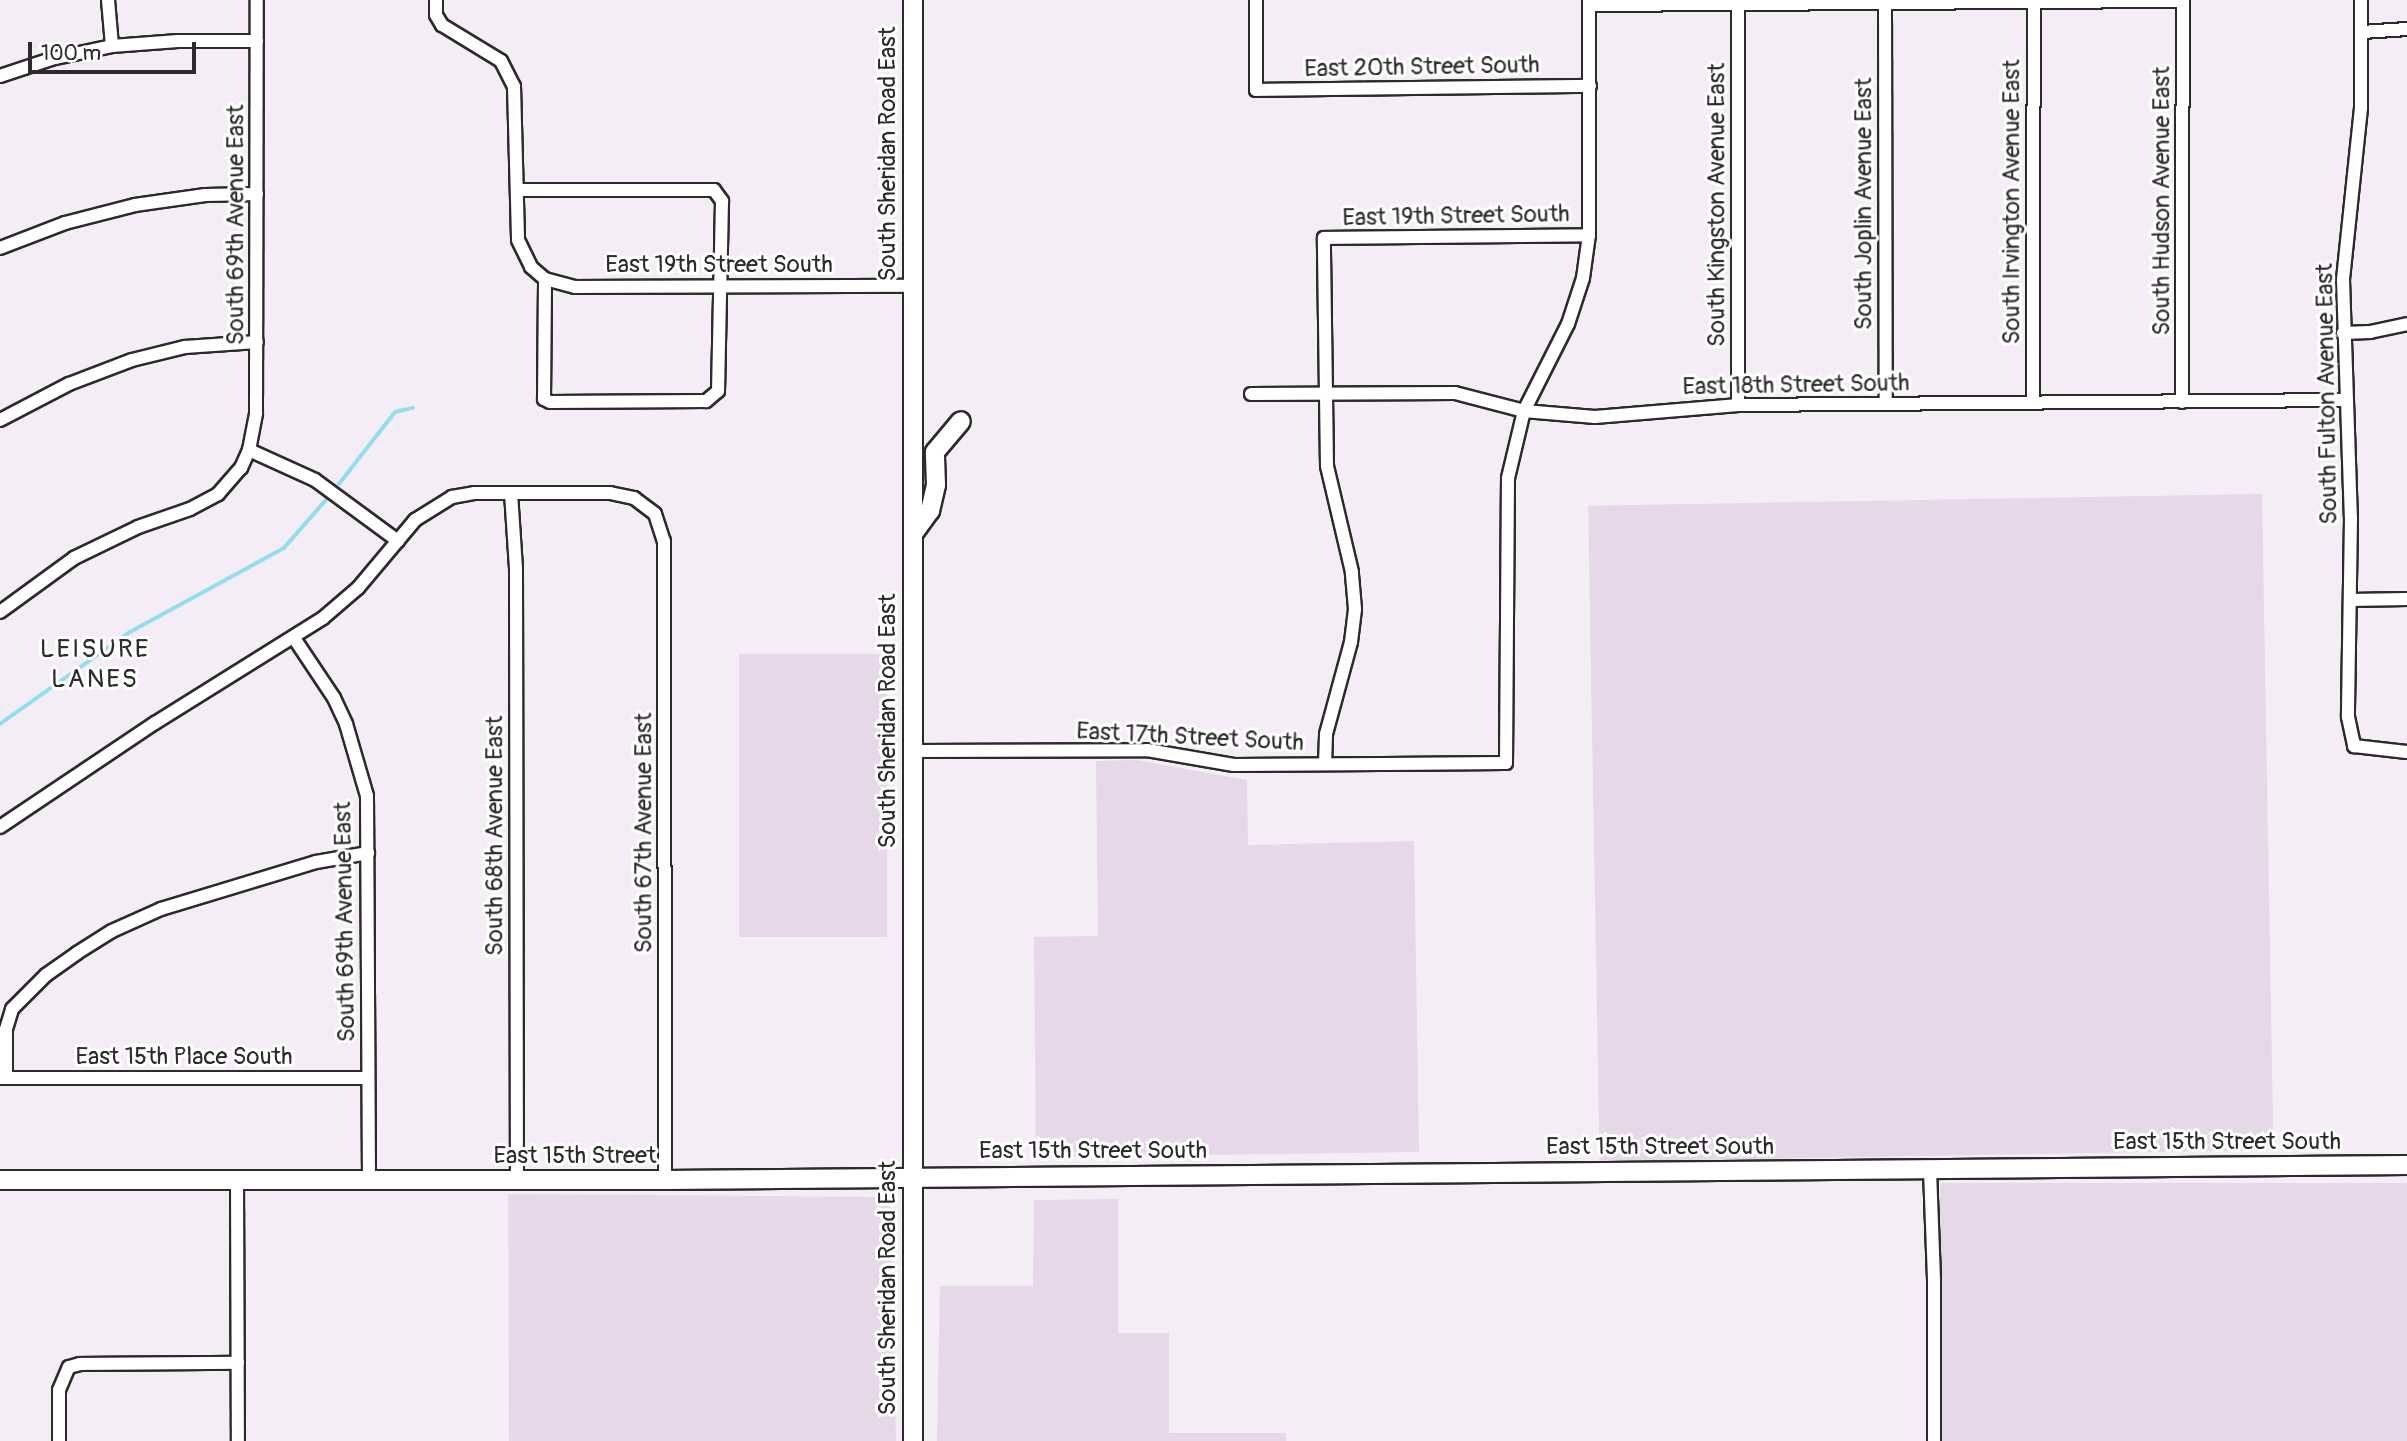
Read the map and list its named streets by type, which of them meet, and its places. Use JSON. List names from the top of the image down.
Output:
{
  "streets": {
    "main road": ["South Sheridan Road East", "East 15th Street South", "East 15th Street"],
    "street": [
      "East 20th Street South",
      "South Hudson Avenue East",
      "South Irvington Avenue East",
      "South Joplin Avenue East",
      "South Kingston Avenue East",
      "East 19th Street South",
      "South 69th Avenue East",
      "East 18th Street South",
      "South Fulton Avenue East",
      "East 17th Street South",
      "South 67th Avenue East",
      "South 68th Avenue East",
      "East 15th Place South"
    ]
  },
  "crossings": [
    ["South Sheridan Road East", "East 19th Street South"],
    ["South Sheridan Road East", "East 17th Street South"],
    ["South Sheridan Road East", "East 15th Street South"],
    ["South Sheridan Road East", "East 15th Street"],
    ["South Hudson Avenue East", "East 18th Street South"],
    ["South Irvington Avenue East", "East 18th Street South"],
    ["South Joplin Avenue East", "East 18th Street South"],
    ["South Kingston Avenue East", "East 18th Street South"],
    ["East 19th Street South", "East 18th Street South"],
    ["South 69th Avenue East", "East 15th Place South"],
    ["South 69th Avenue East", "East 15th Street"],
    ["East 18th Street South", "South Fulton Avenue East"],
    ["East 18th Street South", "East 17th Street South"],
    ["South 67th Avenue East", "South 68th Avenue East"],
    ["South 67th Avenue East", "East 15th Street"],
    ["South 68th Avenue East", "East 15th Street"],
    ["East 15th Street South", "East 15th Street"]
  ],
  "districts": ["LEISURE LANES"],
  "scale_bar": "100 m"
}
